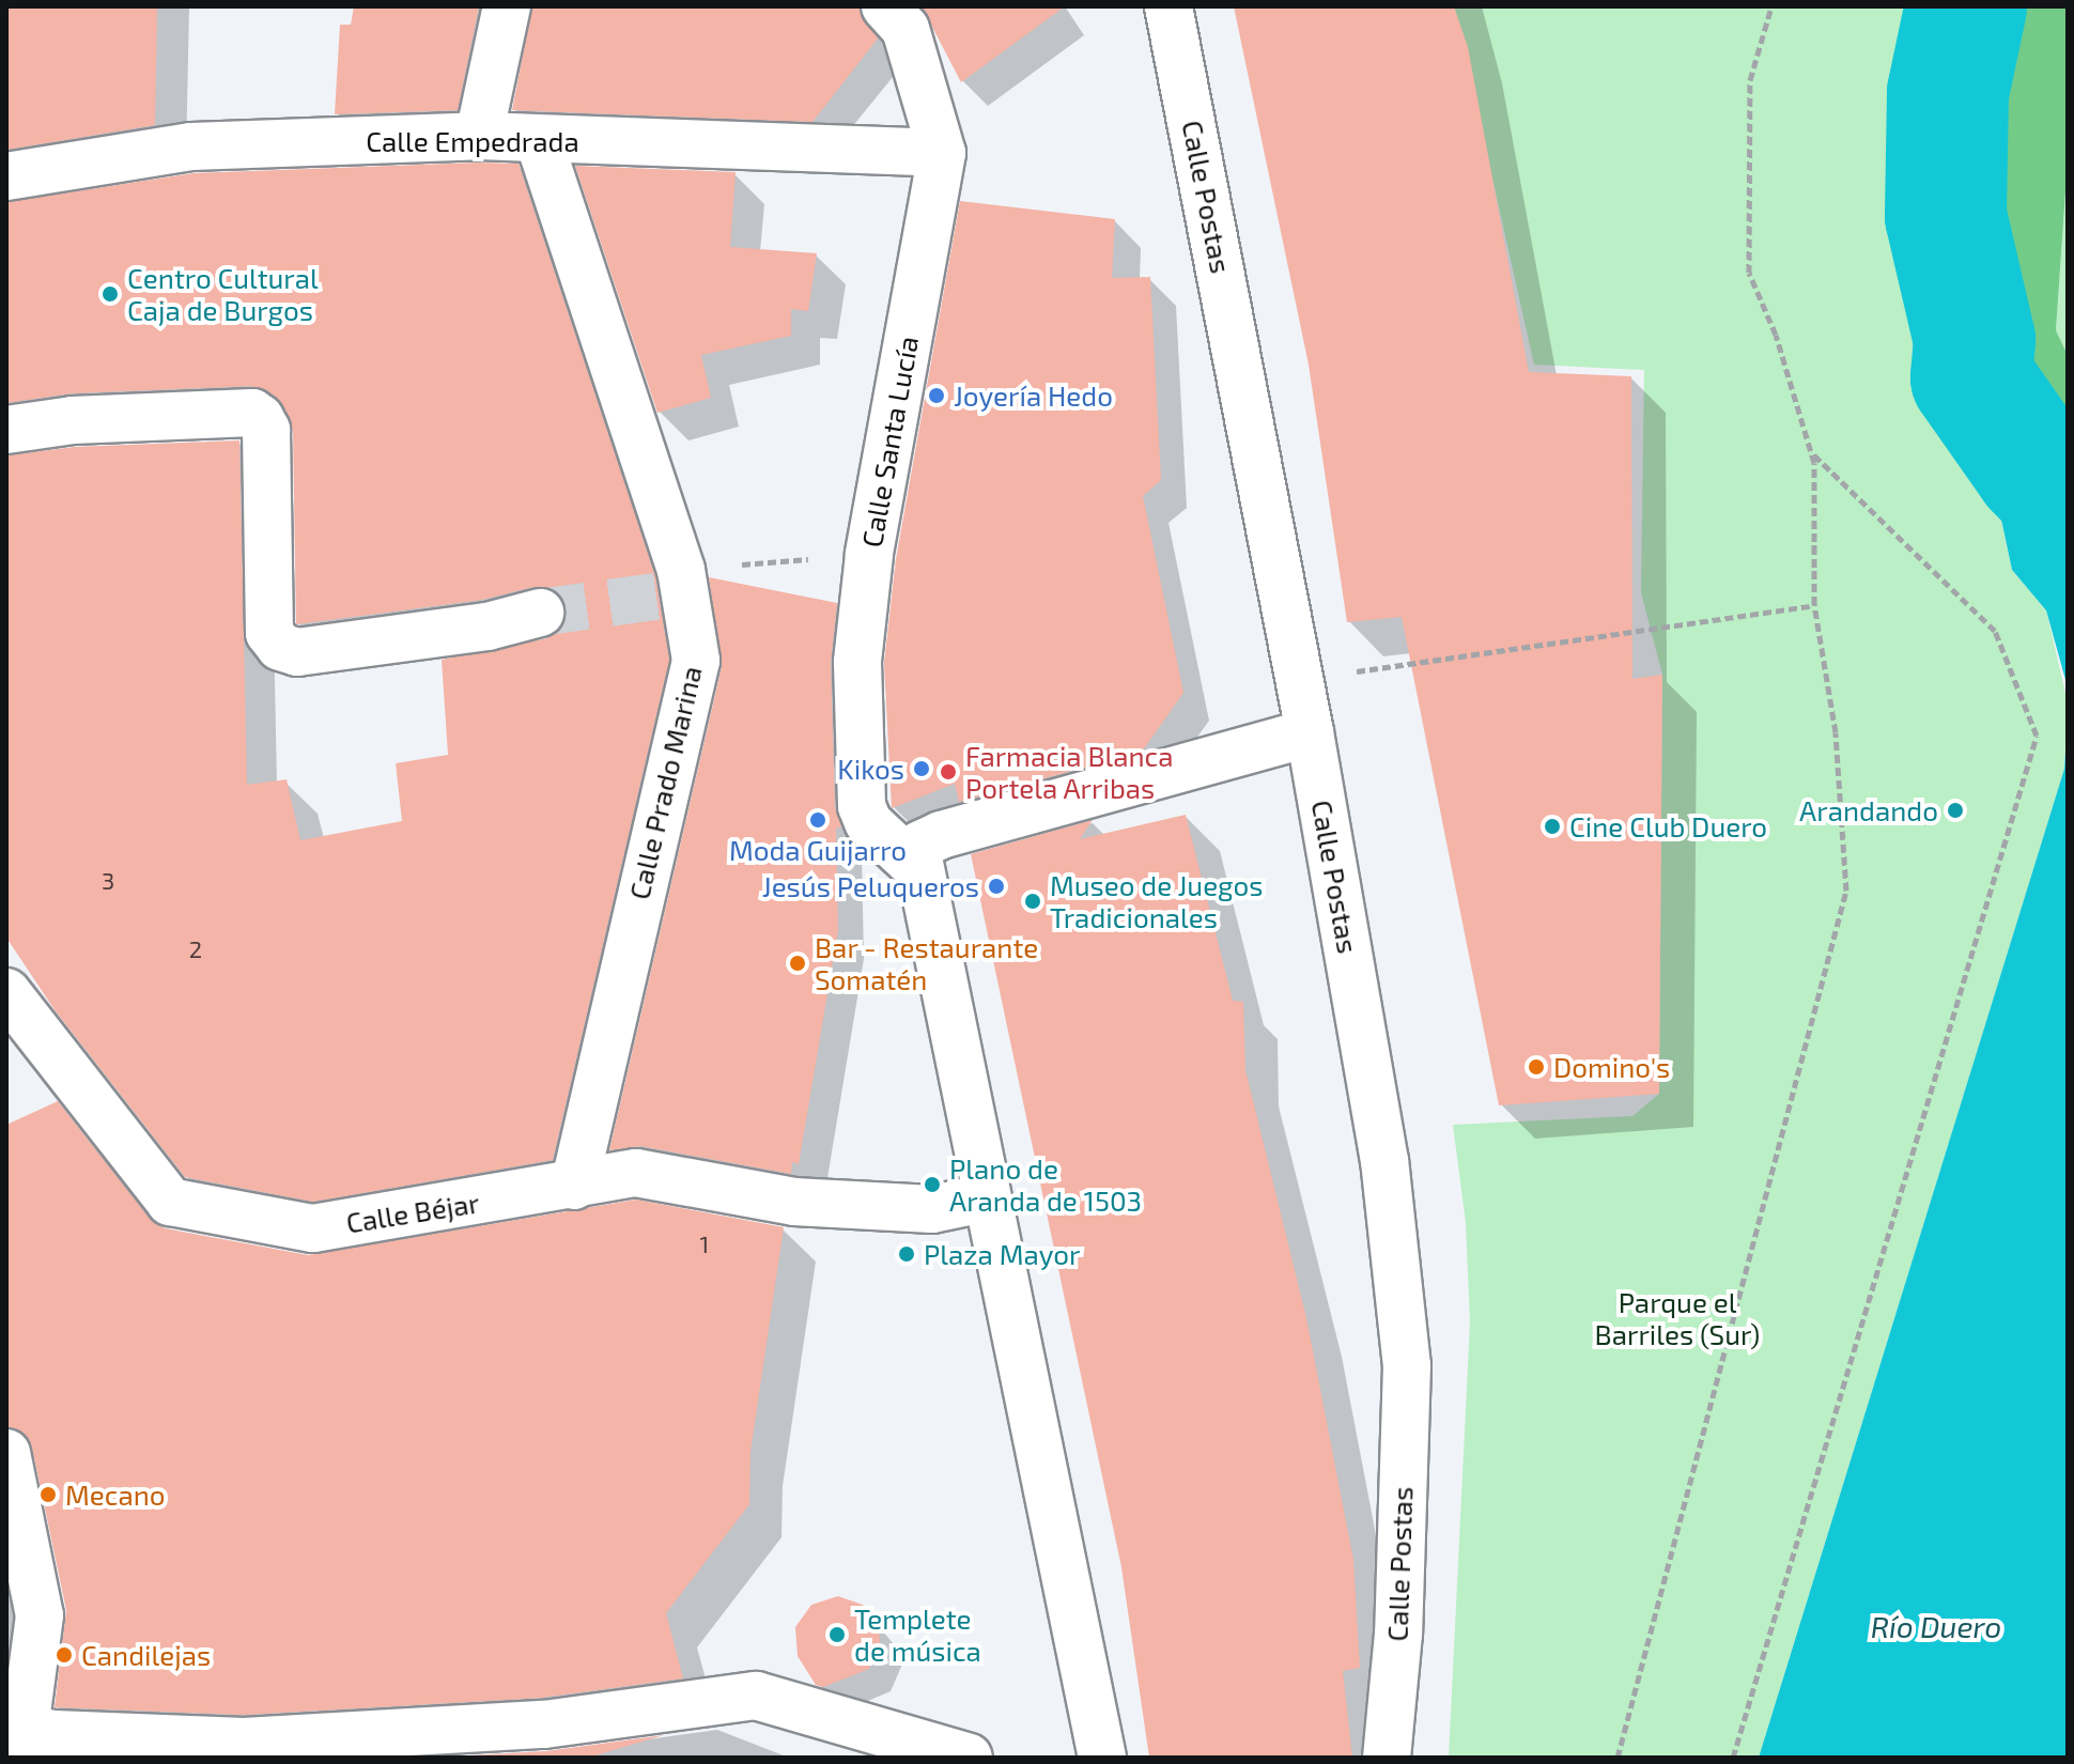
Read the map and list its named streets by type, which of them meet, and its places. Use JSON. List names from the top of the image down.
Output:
{
  "streets": {
    "street": [
      "Calle Empedrada",
      "Calle Postas",
      "Calle Santa Lucía",
      "Calle Prado Marina",
      "Calle Béjar"
    ]
  },
  "crossings": [
    ["Calle Empedrada", "Calle Santa Lucía"],
    ["Calle Empedrada", "Calle Prado Marina"],
    ["Calle Prado Marina", "Calle Béjar"]
  ],
  "water": ["Río Duero"],
  "parks": ["Parque el Barriles (Sur)"],
  "places": [
    "Centro Cultural Caja de Burgos",
    "Joyería Hedo",
    "Kikos",
    "Farmacia Blanca Portela Arribas",
    "Arandando",
    "Moda Guijarro",
    "Cine Club Duero",
    "Jesús Peluqueros",
    "Museo de Juegos Tradicionales",
    "Bar - Restaurante Somatén",
    "Domino's",
    "Plano de Aranda de 1503",
    "Plaza Mayor",
    "Mecano",
    "Templete de música",
    "Candilejas"
  ],
  "house_numbers": ["3", "2", "1"]
}
